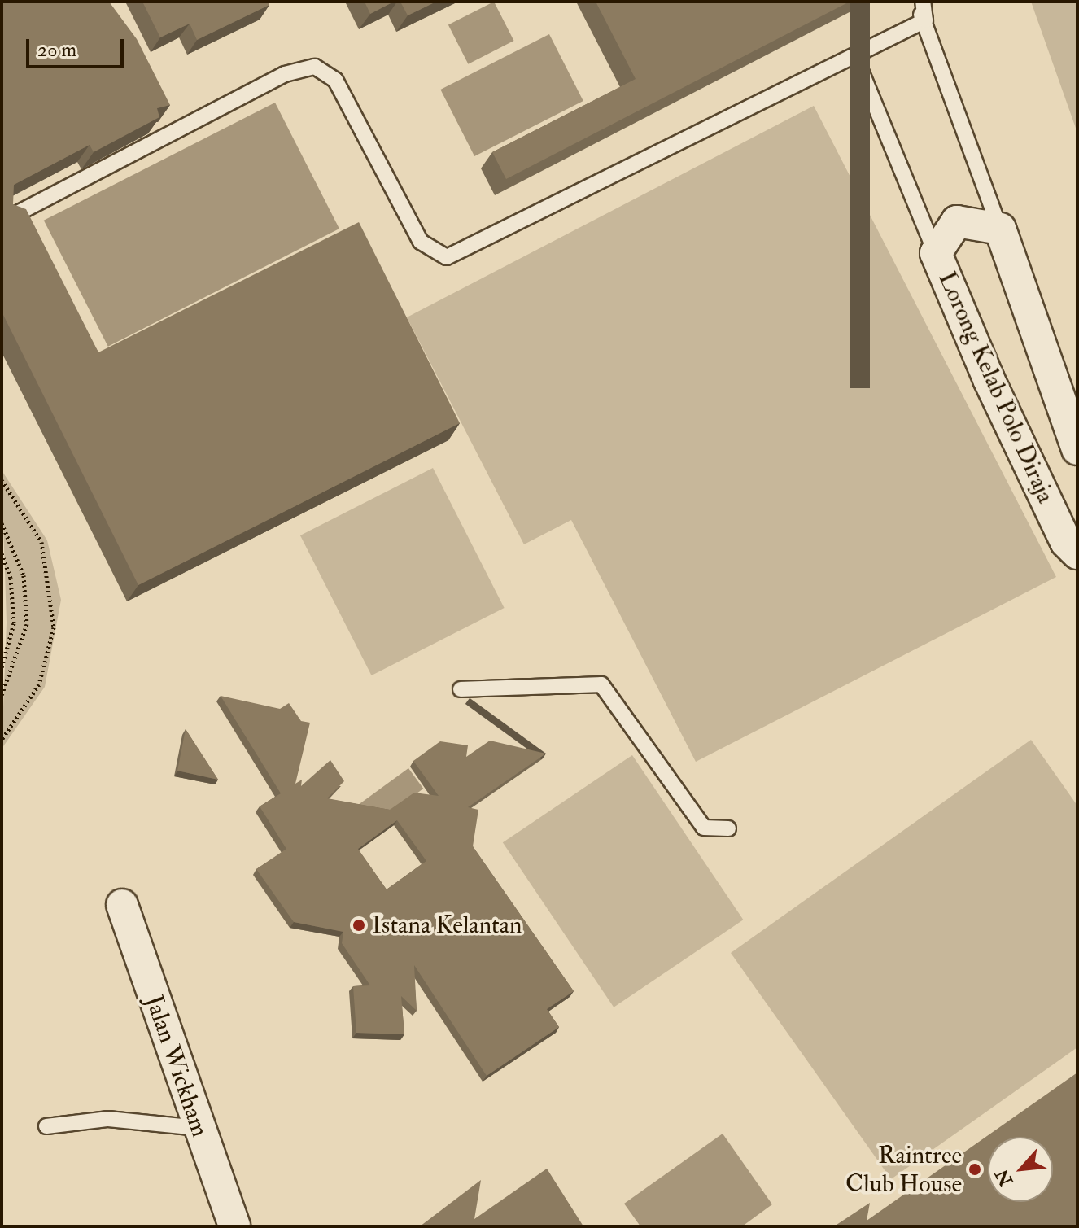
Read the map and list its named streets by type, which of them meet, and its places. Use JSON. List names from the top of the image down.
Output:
{
  "streets": {
    "street": ["Lorong Kelab Polo Diraja", "Jalan Wickham"]
  },
  "places": ["Istana Kelantan", "Raintree Club House"],
  "scale_bar": "20 m",
  "north": "bottom left"
}
